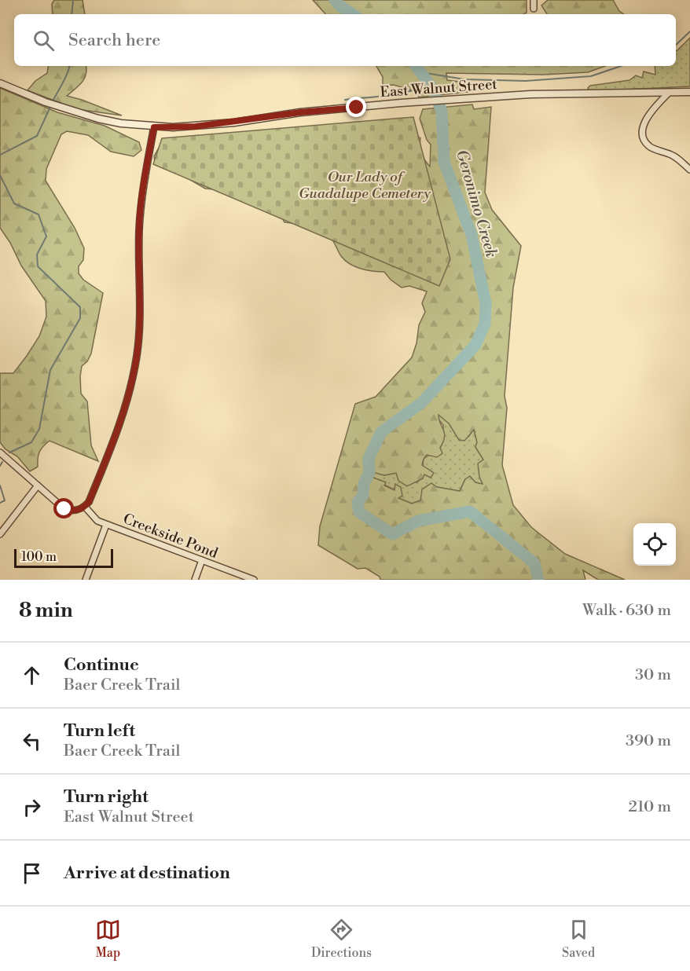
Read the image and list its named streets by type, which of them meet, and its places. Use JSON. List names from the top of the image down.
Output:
{
  "streets": {
    "street": ["East Walnut Street", "Creekside Pond"]
  },
  "water": ["Geronimo Creek"],
  "parks": ["Our Lady of Guadalupe Cemetery"],
  "scale_bar": "100 m",
  "page": {
    "search": "Search here",
    "scale": "100 m",
    "heading": ["8 min", "Walk · 630 m"],
    "list": [
      ["Continue", "Baer Creek Trail", "30 m"],
      ["Turn left", "Baer Creek Trail", "390 m"],
      ["Turn right", "East Walnut Street", "210 m"],
      "Arrive at destination"
    ],
    "nav": ["Map", "Directions", "Saved"]
  }
}
